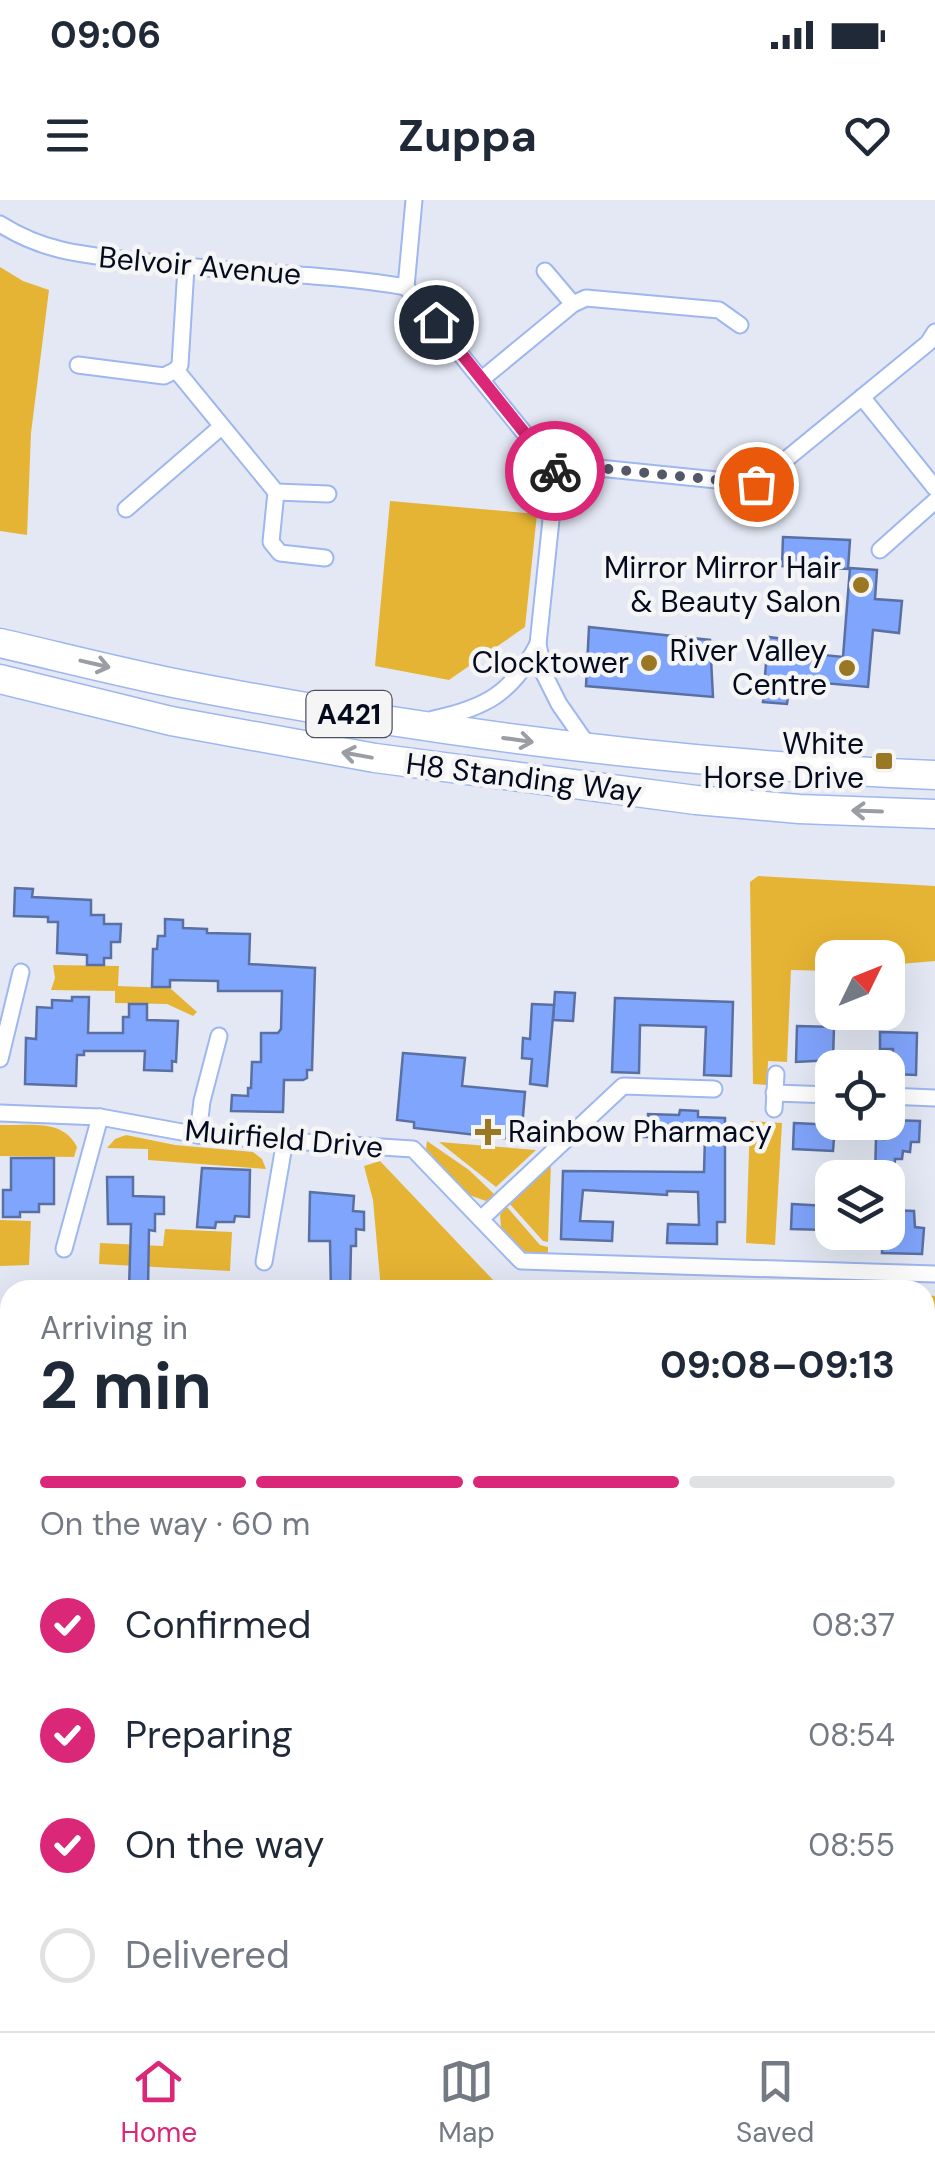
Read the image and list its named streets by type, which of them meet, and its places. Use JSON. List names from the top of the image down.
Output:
{
  "streets": {
    "highway": ["A421", "H8 Standing Way"],
    "street": ["Belvoir Avenue", "Muirfield Drive"]
  },
  "places": {
    "other": ["Mirror Mirror Hair & Beauty Salon", "Clocktower", "River Valley Centre"],
    "transit": ["White Horse Drive"],
    "health": ["Rainbow Pharmacy"]
  },
  "north": "top right",
  "page": {
    "status": "09:06",
    "header": "Zuppa",
    "heading": ["2 min", "Arriving in", "09:08–09:13"],
    "bar": "On the way · 60 m",
    "list": [
      ["Confirmed", "08:37"],
      ["Preparing", "08:54"],
      ["On the way", "08:55"],
      "Delivered"
    ],
    "tabs": ["Home", "Map", "Saved"]
  }
}
